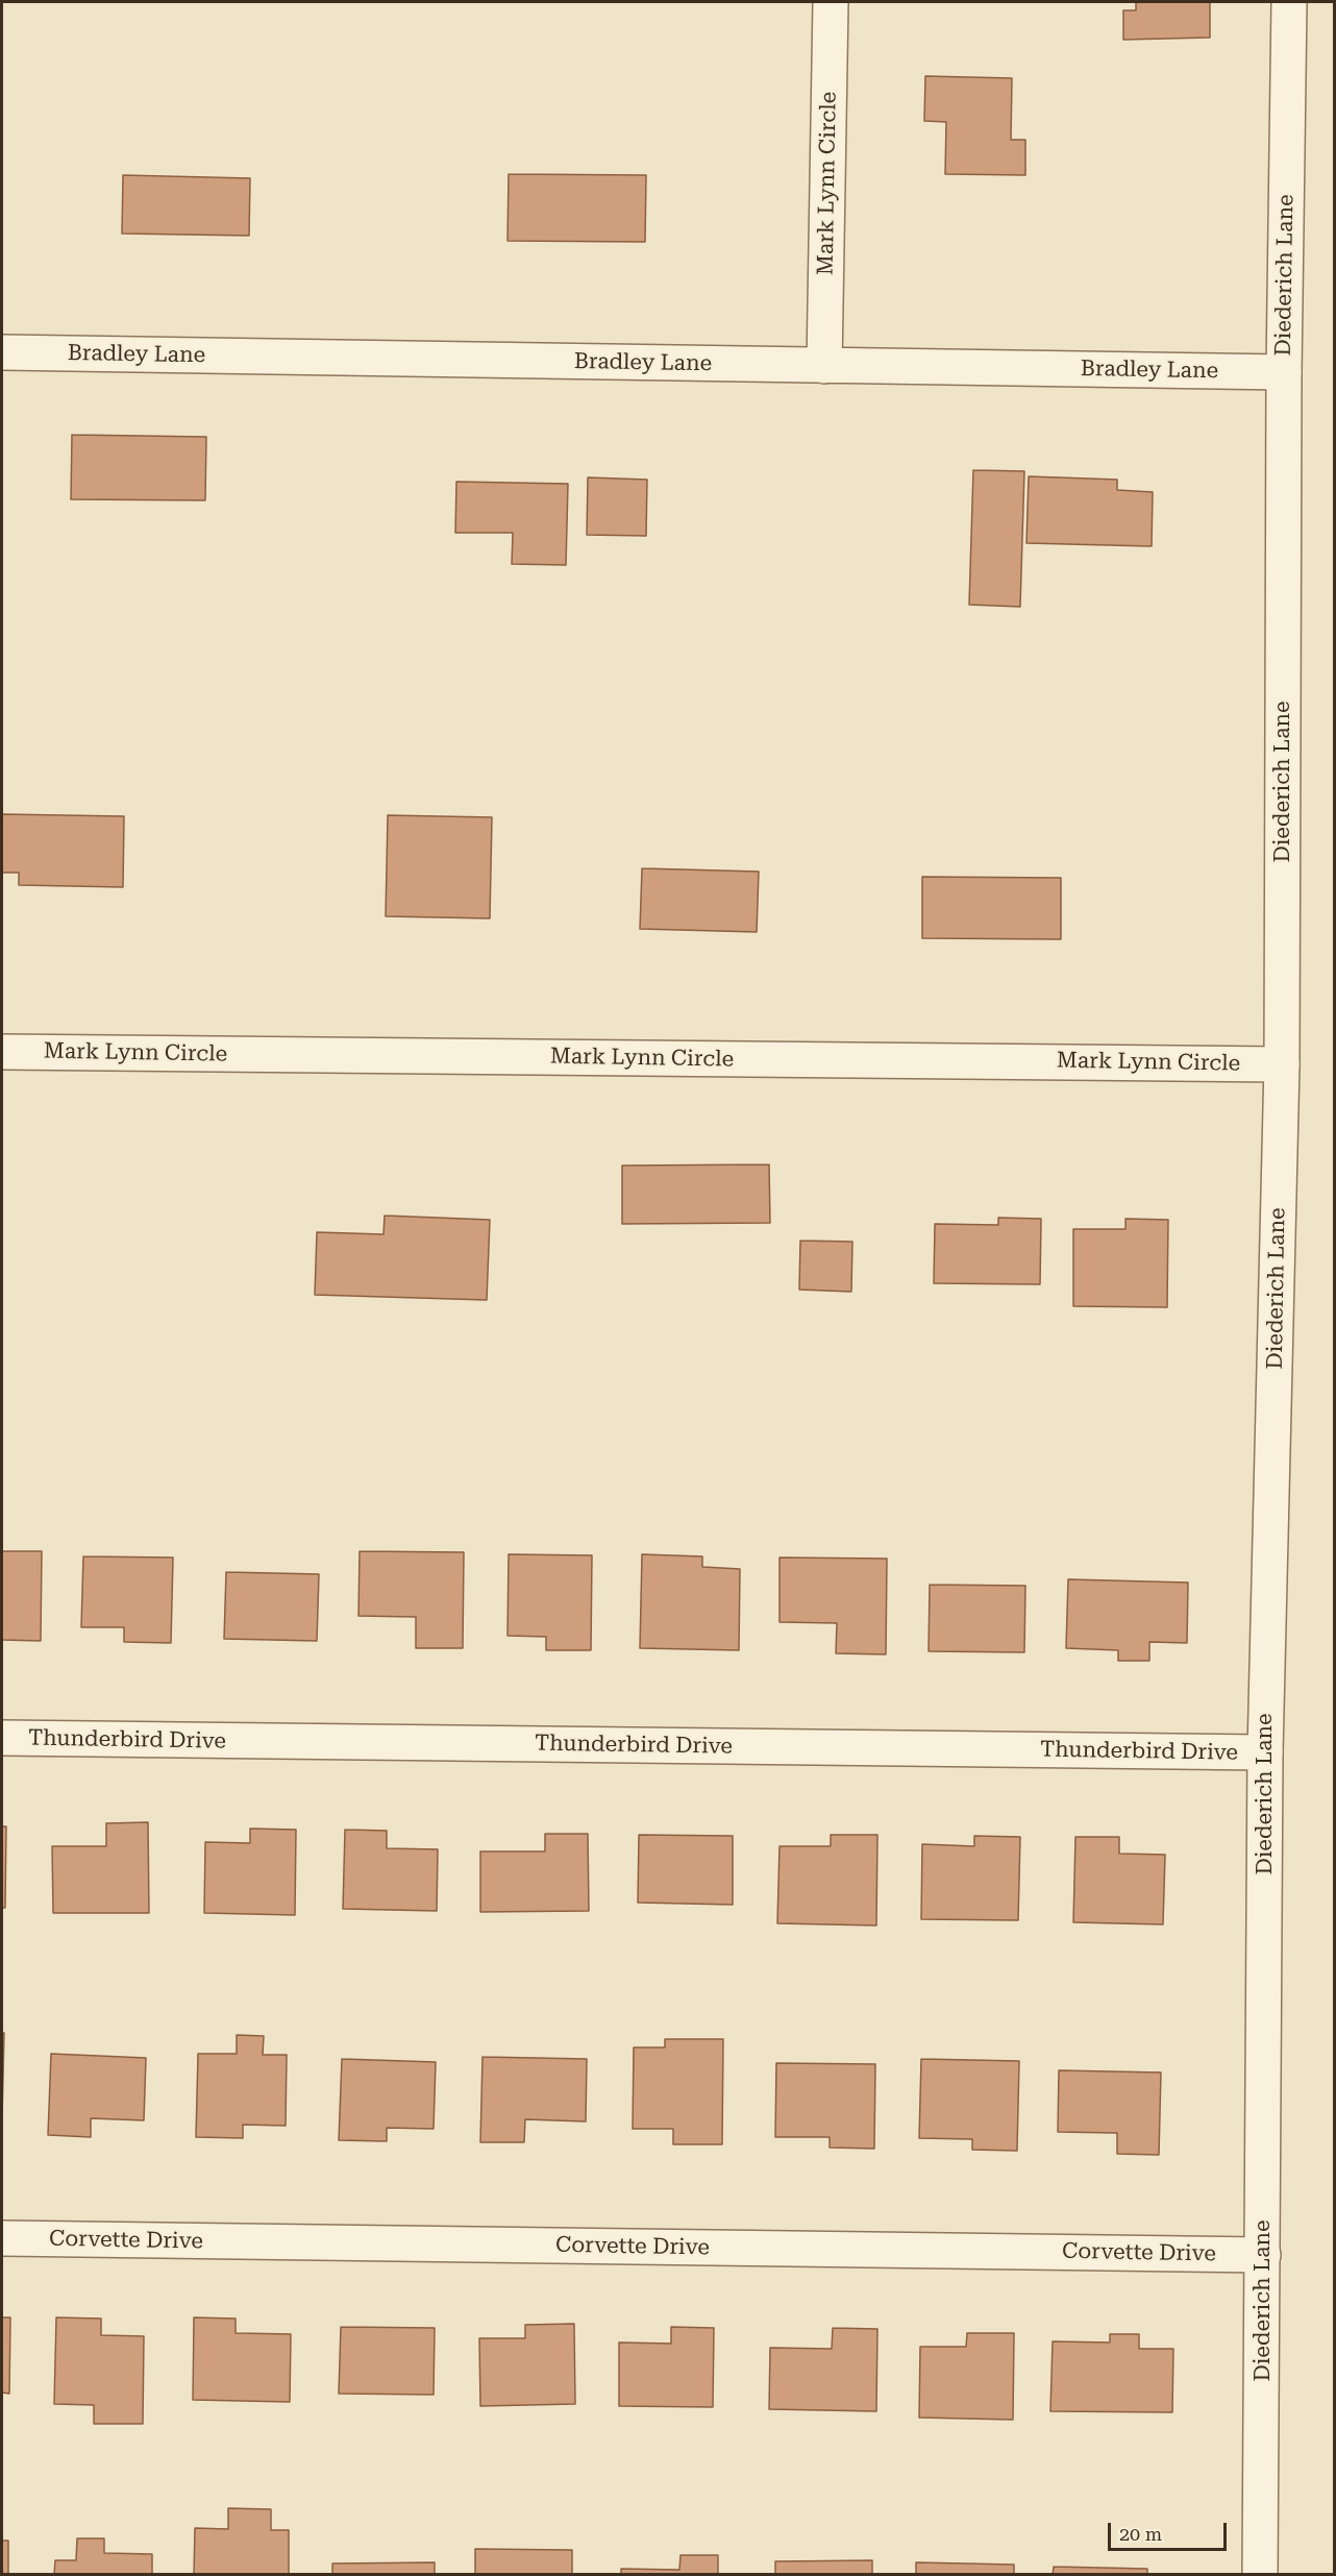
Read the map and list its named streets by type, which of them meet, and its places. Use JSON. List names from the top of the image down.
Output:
{
  "streets": {
    "street": [
      "Mark Lynn Circle",
      "Diederich Lane",
      "Bradley Lane",
      "Thunderbird Drive",
      "Corvette Drive"
    ]
  },
  "crossings": [
    ["Mark Lynn Circle", "Diederich Lane"],
    ["Mark Lynn Circle", "Bradley Lane"],
    ["Diederich Lane", "Bradley Lane"],
    ["Diederich Lane", "Thunderbird Drive"],
    ["Diederich Lane", "Corvette Drive"]
  ],
  "scale_bar": "20 m"
}
